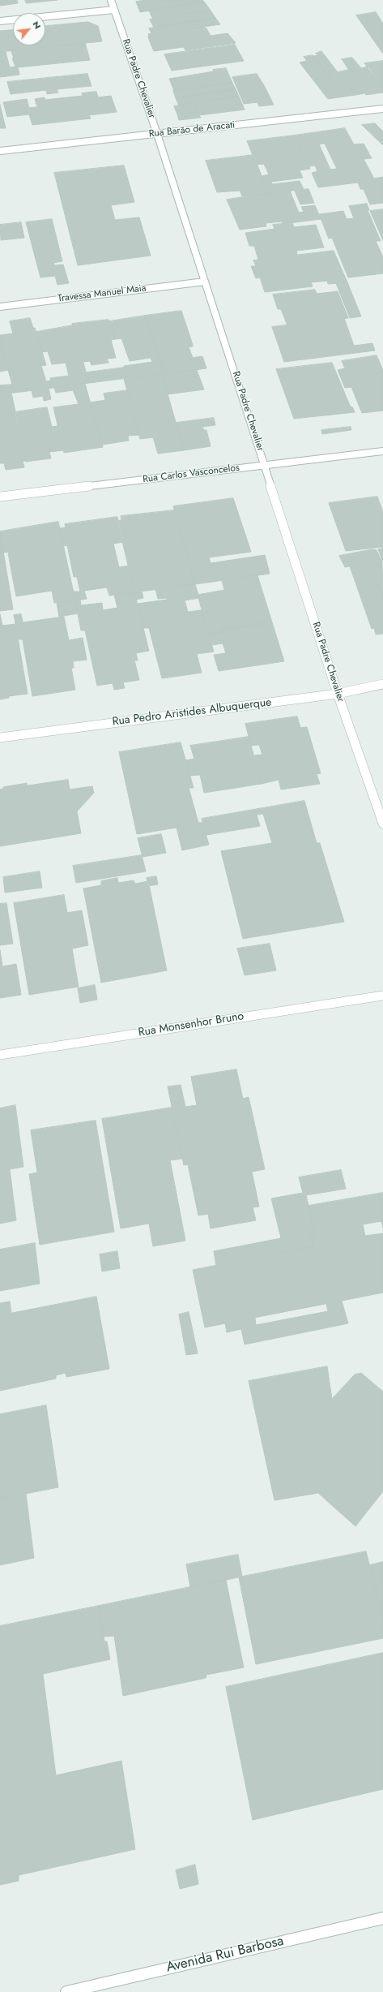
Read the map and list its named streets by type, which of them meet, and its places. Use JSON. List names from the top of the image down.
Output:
{
  "streets": {
    "street": [
      "Rua Padre Chevalier",
      "Rua Barão de Aracati",
      "Travessa Manuel Maia",
      "Rua Carlos Vasconcelos",
      "Rua Pedro Aristides Albuquerque",
      "Rua Monsenhor Bruno",
      "Avenida Rui Barbosa"
    ]
  },
  "crossings": [
    ["Rua Padre Chevalier", "Rua Barão de Aracati"],
    ["Rua Padre Chevalier", "Travessa Manuel Maia"],
    ["Rua Padre Chevalier", "Rua Carlos Vasconcelos"],
    ["Rua Padre Chevalier", "Rua Pedro Aristides Albuquerque"]
  ],
  "north": "top right"
}
